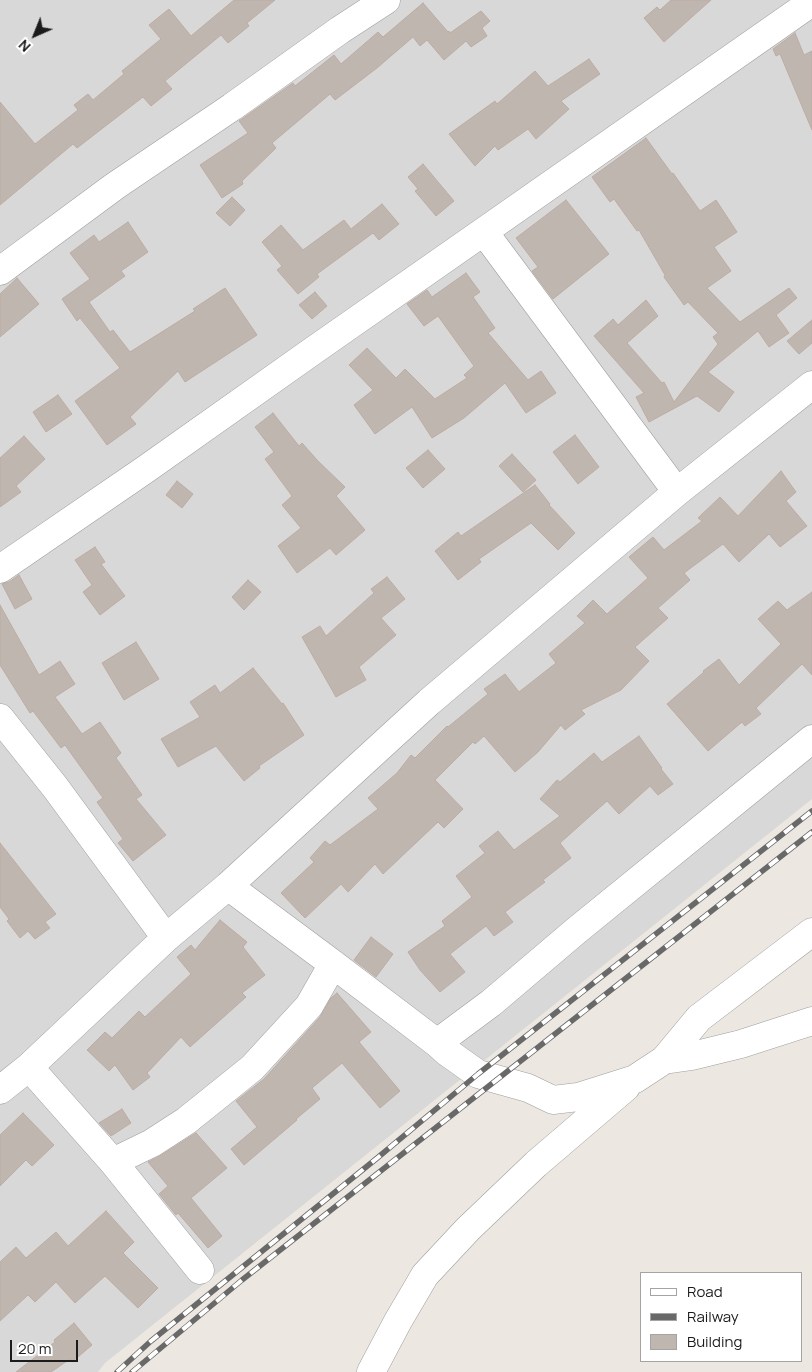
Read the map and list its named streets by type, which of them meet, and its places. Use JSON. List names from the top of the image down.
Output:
{
  "legend": ["Road", "Railway", "Building"],
  "scale_bar": "20 m",
  "north": "bottom left"
}
